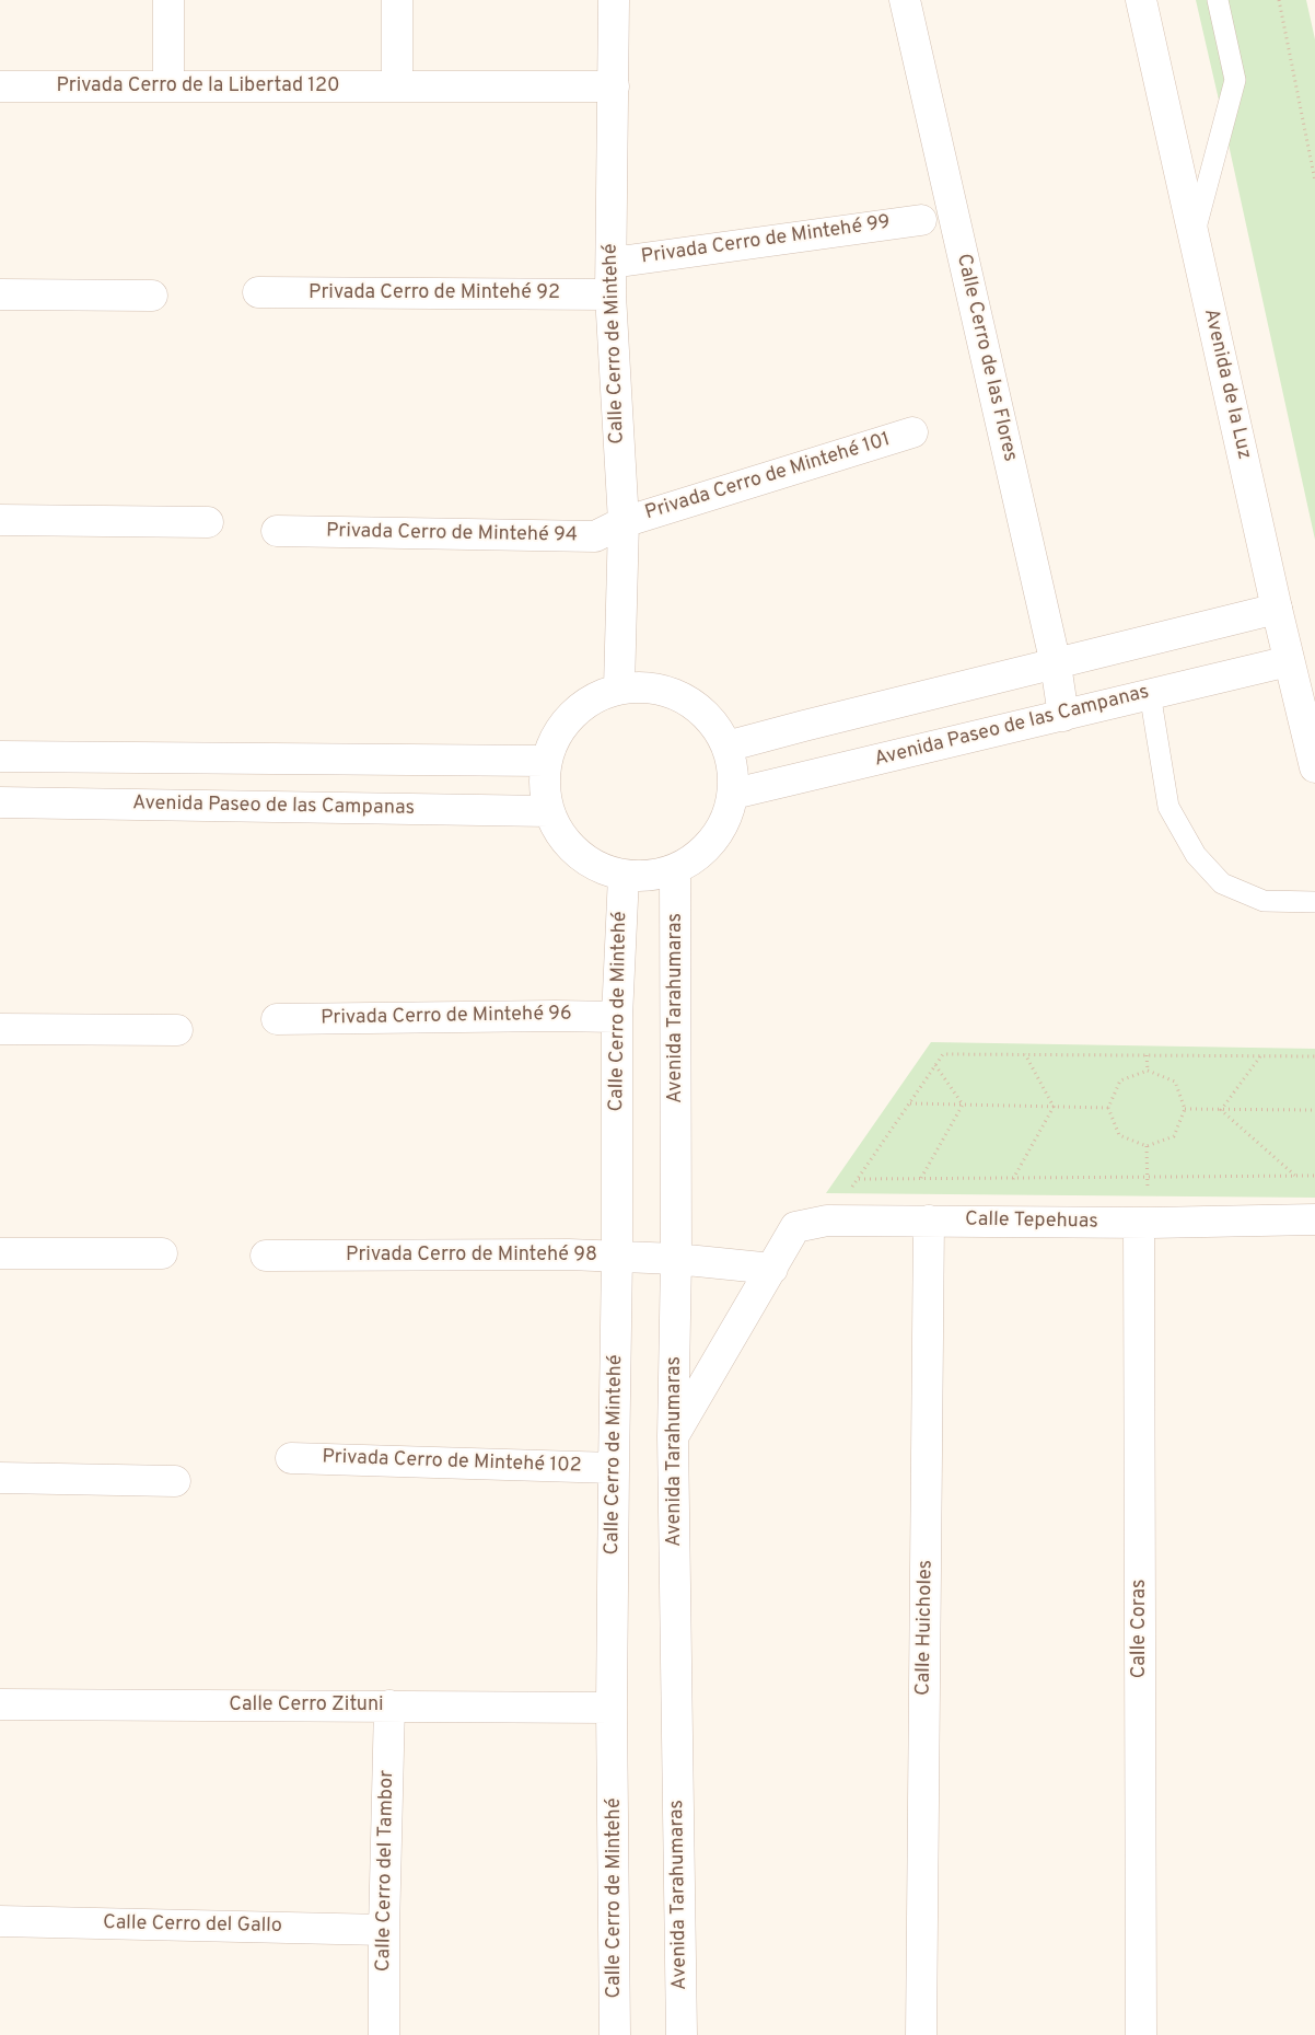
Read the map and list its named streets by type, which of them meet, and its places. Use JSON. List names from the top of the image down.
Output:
{
  "streets": {
    "street": [
      "Privada Cerro de la Libertad 120",
      "Privada Cerro de Mintehé 99",
      "Privada Cerro de Mintehé 92",
      "Calle Cerro de Mintehé",
      "Calle Cerro de las Flores",
      "Avenida de la Luz",
      "Privada Cerro de Mintehé 101",
      "Privada Cerro de Mintehé 94",
      "Avenida Paseo de las Campanas",
      "Avenida Tarahumaras",
      "Privada Cerro de Mintehé 96",
      "Calle Tepehuas",
      "Privada Cerro de Mintehé 98",
      "Privada Cerro de Mintehé 102",
      "Calle Huicholes",
      "Calle Coras",
      "Calle Cerro Zituni",
      "Calle Cerro del Tambor",
      "Calle Cerro del Gallo"
    ]
  },
  "crossings": [
    ["Privada Cerro de la Libertad 120", "Calle Cerro de Mintehé"],
    ["Privada Cerro de Mintehé 99", "Calle Cerro de Mintehé"],
    ["Privada Cerro de Mintehé 92", "Calle Cerro de Mintehé"],
    ["Calle Cerro de Mintehé", "Privada Cerro de Mintehé 101"],
    ["Calle Cerro de Mintehé", "Privada Cerro de Mintehé 94"],
    ["Calle Cerro de Mintehé", "Avenida Paseo de las Campanas"],
    ["Calle Cerro de Mintehé", "Avenida Tarahumaras"],
    ["Calle Cerro de Mintehé", "Privada Cerro de Mintehé 96"],
    ["Calle Cerro de Mintehé", "Privada Cerro de Mintehé 98"],
    ["Calle Cerro de Mintehé", "Privada Cerro de Mintehé 102"],
    ["Calle Cerro de Mintehé", "Calle Cerro Zituni"],
    ["Calle Cerro de las Flores", "Avenida Paseo de las Campanas"],
    ["Avenida de la Luz", "Avenida Paseo de las Campanas"],
    ["Privada Cerro de Mintehé 101", "Privada Cerro de Mintehé 94"],
    ["Avenida Paseo de las Campanas", "Avenida Tarahumaras"],
    ["Avenida Tarahumaras", "Calle Tepehuas"],
    ["Avenida Tarahumaras", "Privada Cerro de Mintehé 98"],
    ["Calle Tepehuas", "Calle Huicholes"],
    ["Calle Tepehuas", "Calle Coras"],
    ["Calle Cerro Zituni", "Calle Cerro del Tambor"],
    ["Calle Cerro del Tambor", "Calle Cerro del Gallo"]
  ]
}
